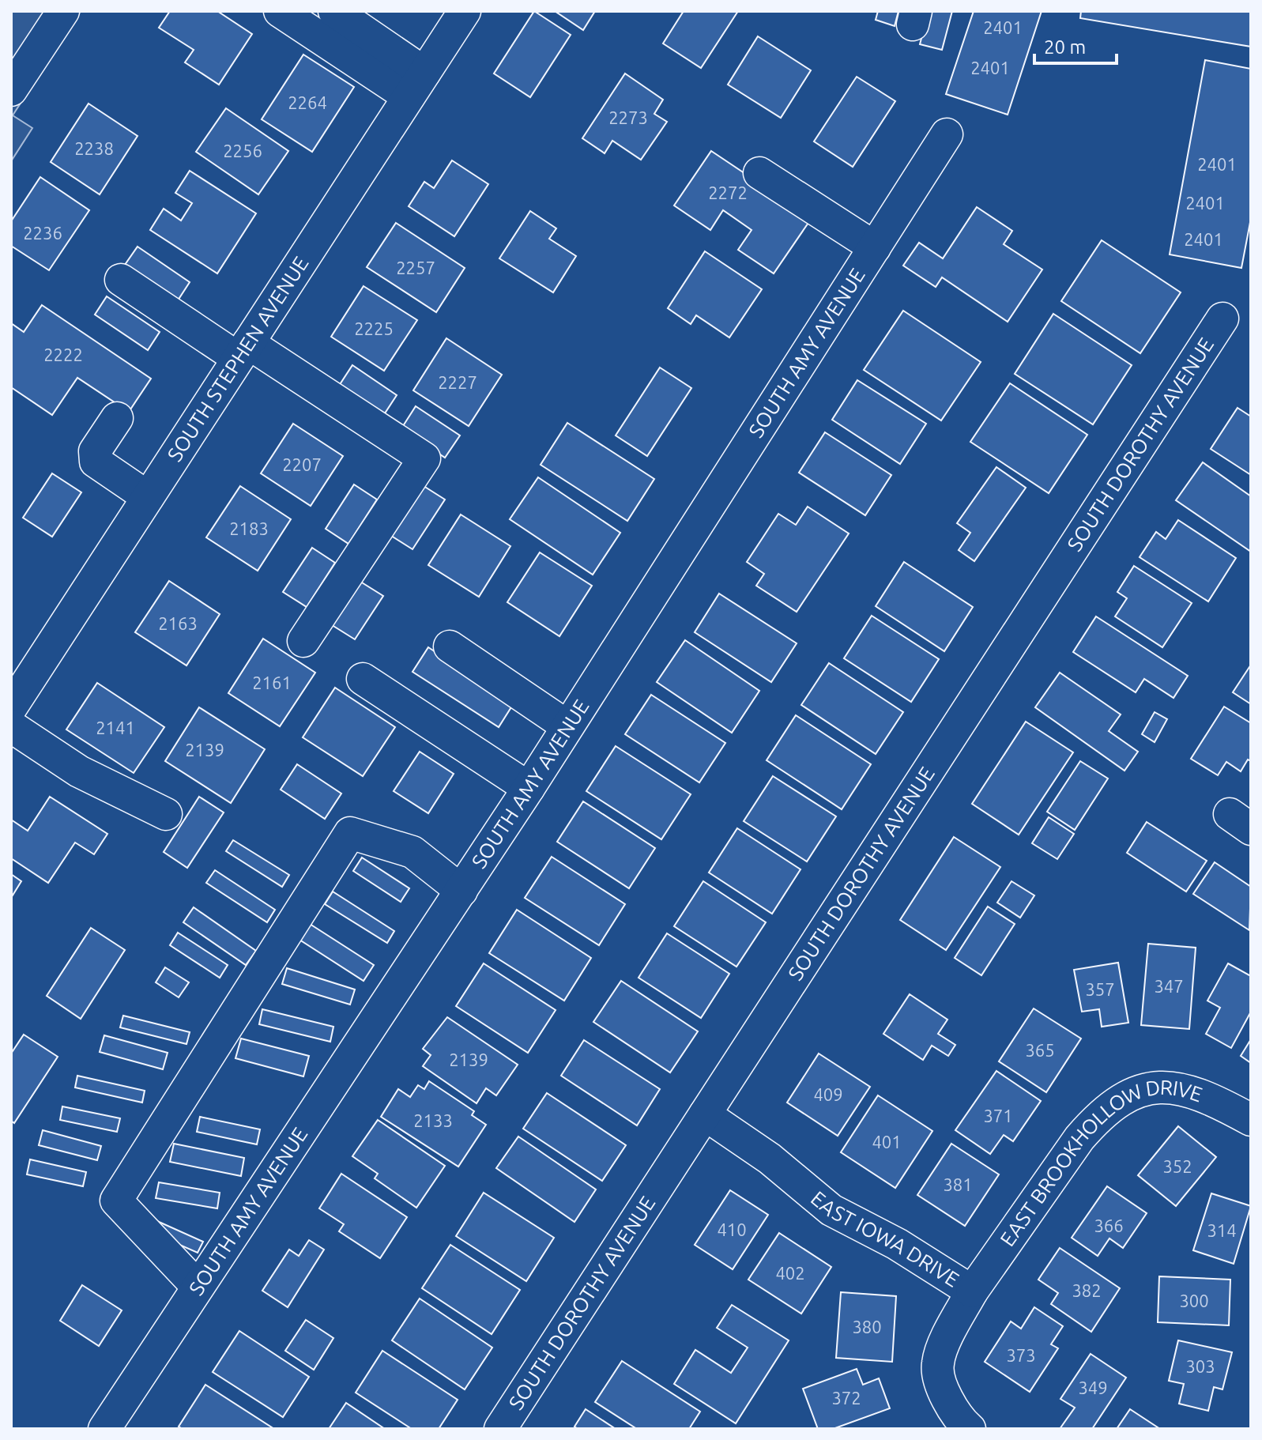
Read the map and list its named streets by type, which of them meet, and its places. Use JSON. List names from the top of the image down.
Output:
{
  "streets": {
    "street": [
      "SOUTH AMY AVENUE",
      "SOUTH STEPHEN AVENUE",
      "SOUTH DOROTHY AVENUE",
      "EAST BROOKHOLLOW DRIVE",
      "EAST IOWA DRIVE"
    ]
  },
  "crossings": [
    ["SOUTH DOROTHY AVENUE", "EAST IOWA DRIVE"],
    ["EAST BROOKHOLLOW DRIVE", "EAST IOWA DRIVE"]
  ],
  "house_numbers": [
    "2401",
    "2401",
    "2264",
    "2273",
    "2238",
    "2256",
    "2401",
    "2272",
    "2401",
    "2236",
    "2401",
    "2257",
    "2225",
    "2222",
    "2227",
    "2207",
    "2183",
    "2163",
    "2161",
    "2141",
    "2139",
    "347",
    "357",
    "365",
    "2139",
    "409",
    "371",
    "2133",
    "401",
    "352",
    "381",
    "366",
    "410",
    "314",
    "402",
    "382",
    "300",
    "380",
    "373",
    "303",
    "349",
    "372"
  ],
  "scale_bar": "20 m"
}
